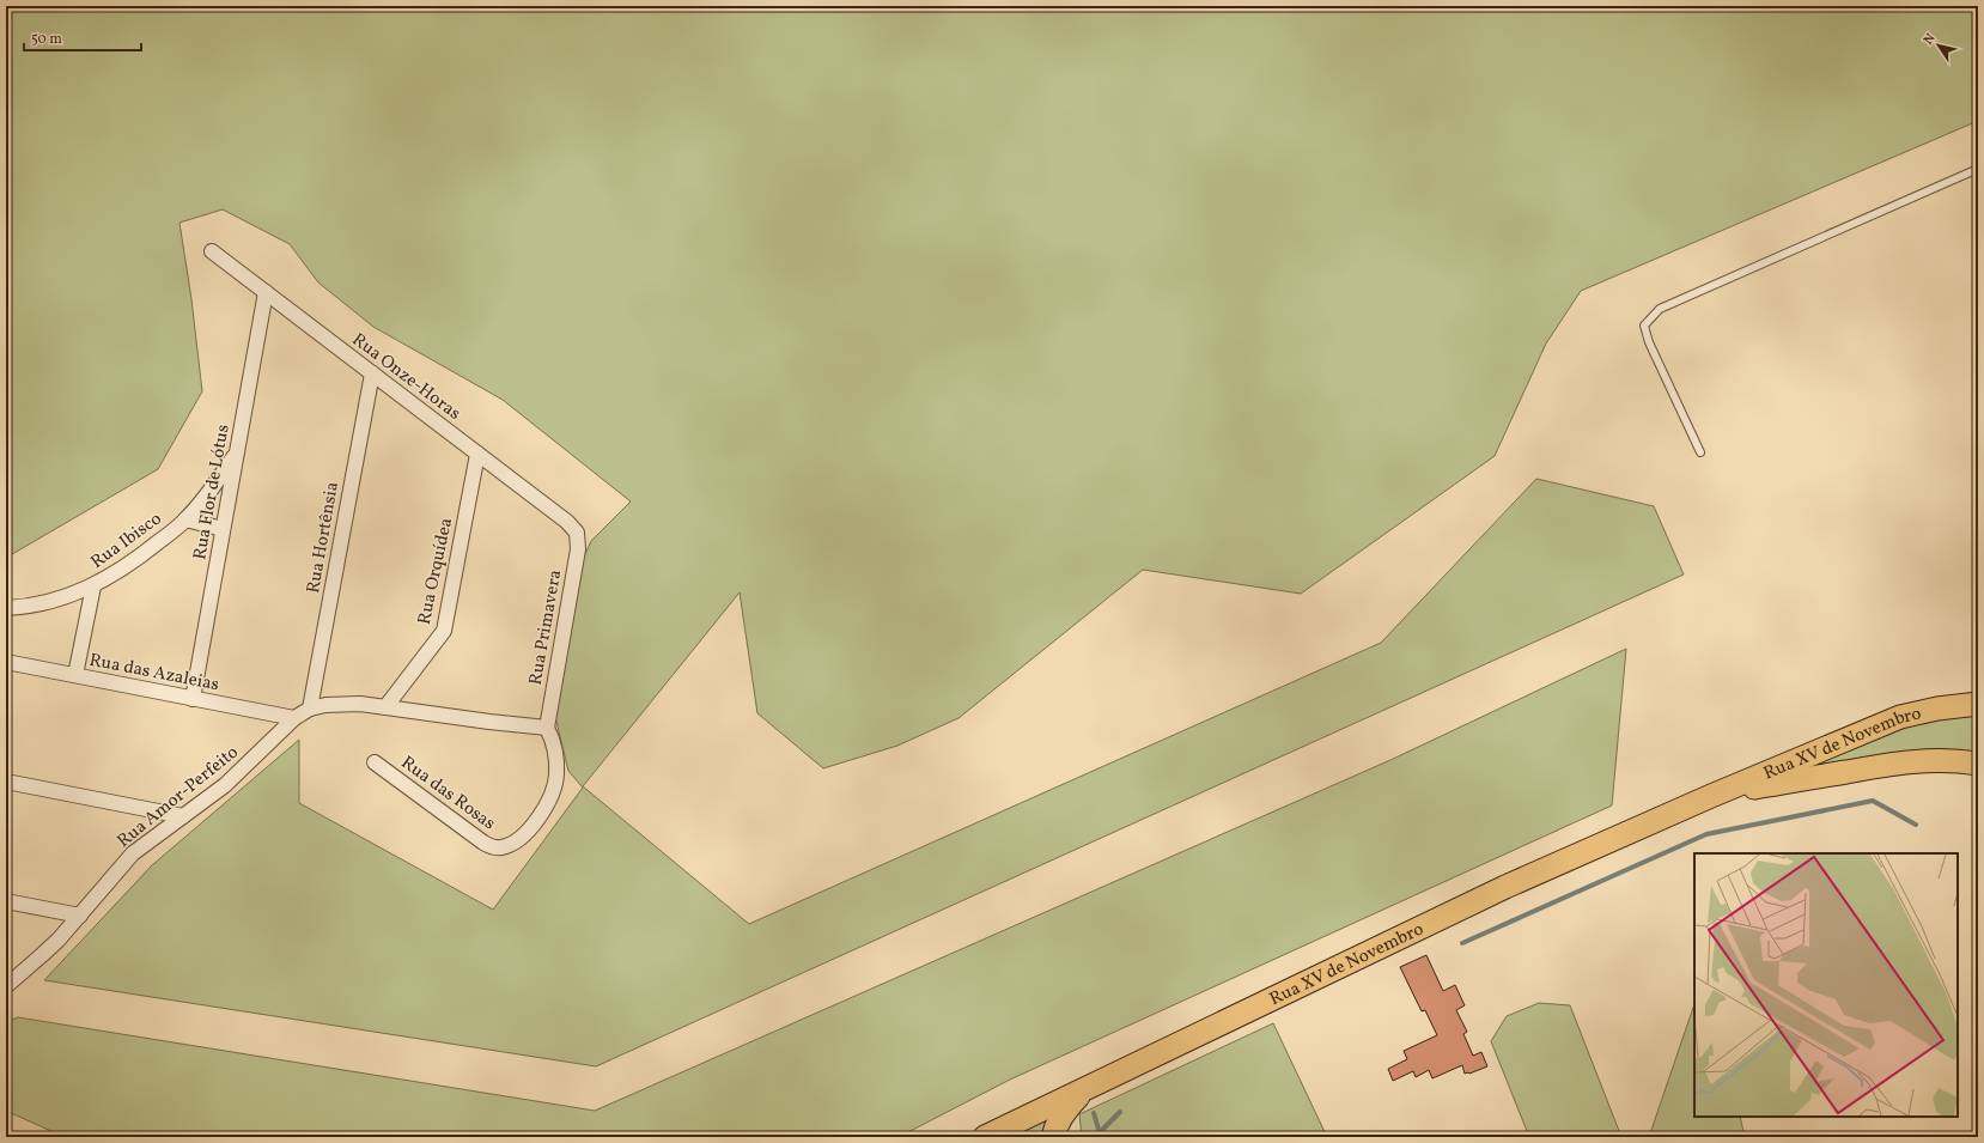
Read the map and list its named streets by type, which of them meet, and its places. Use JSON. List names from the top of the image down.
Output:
{
  "streets": {
    "main road": ["Rua XV de Novembro"],
    "street": [
      "Rua Onze-Horas",
      "Rua Flor de Lótus",
      "Rua Hortênsia",
      "Rua Ibisco",
      "Rua Orquídea",
      "Rua Primavera",
      "Rua das Azaleias",
      "Rua das Rosas",
      "Rua Amor-Perfeito"
    ]
  },
  "crossings": [
    ["Rua Onze-Horas", "Rua Flor de Lótus"],
    ["Rua Onze-Horas", "Rua Hortênsia"],
    ["Rua Onze-Horas", "Rua Orquídea"],
    ["Rua Onze-Horas", "Rua Primavera"],
    ["Rua Flor de Lótus", "Rua Ibisco"],
    ["Rua Flor de Lótus", "Rua das Azaleias"],
    ["Rua Hortênsia", "Rua Amor-Perfeito"],
    ["Rua Orquídea", "Rua Amor-Perfeito"],
    ["Rua Primavera", "Rua das Rosas"],
    ["Rua Primavera", "Rua Amor-Perfeito"],
    ["Rua das Azaleias", "Rua Amor-Perfeito"],
    ["Rua das Rosas", "Rua Amor-Perfeito"]
  ],
  "scale_bar": "50 m",
  "north": "top left"
}
